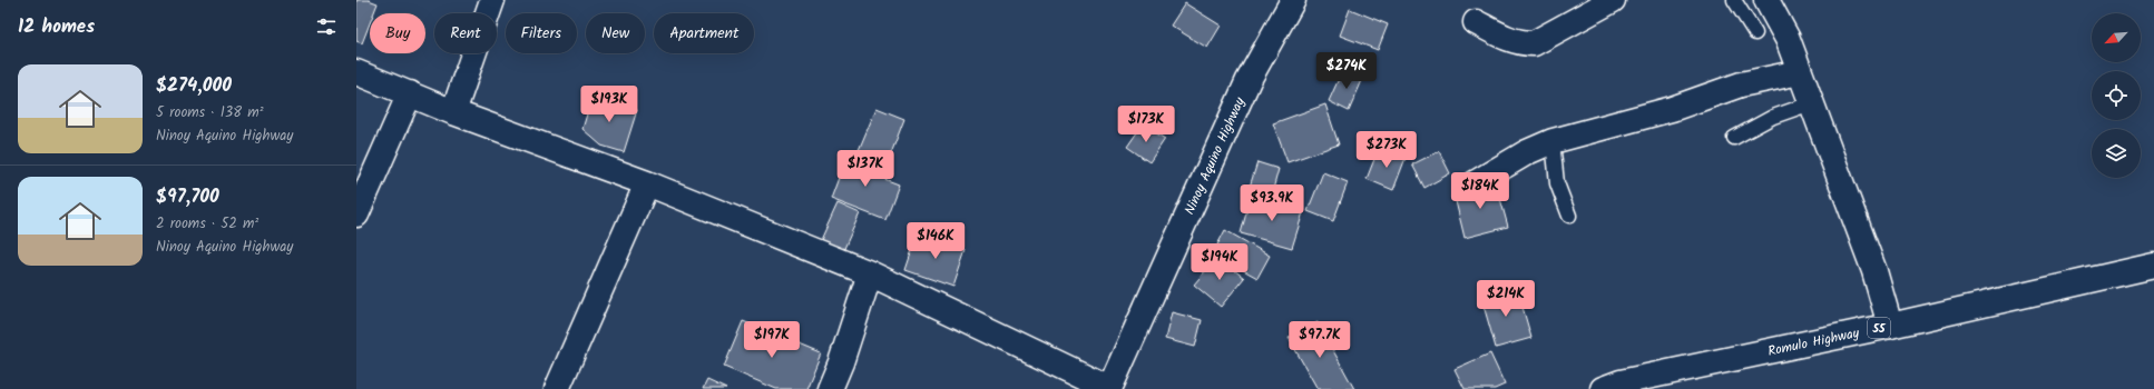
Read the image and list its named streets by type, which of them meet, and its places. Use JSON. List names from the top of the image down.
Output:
{
  "streets": {
    "main road": ["Ninoy Aquino Highway", "55", "Romulo Highway"]
  },
  "north": "bottom left",
  "page": {
    "heading": "12 homes",
    "chip": [
      "Buy",
      "Rent",
      "Filters",
      "New",
      "Apartment"
    ],
    "price": [
      "$274K",
      "$193K",
      "$173K",
      "$273K",
      "$137K",
      "$184K",
      "$93.9K",
      "$146K",
      "$194K",
      "$214K",
      "$197K",
      "$97.7K"
    ],
    "list": [
      {
        "name": "$274,000",
        "note": "5 rooms · 138 m² · Ninoy Aquino Highway"
      },
      {
        "name": "$97,700",
        "note": "2 rooms · 52 m² · Ninoy Aquino Highway"
      }
    ]
  }
}
